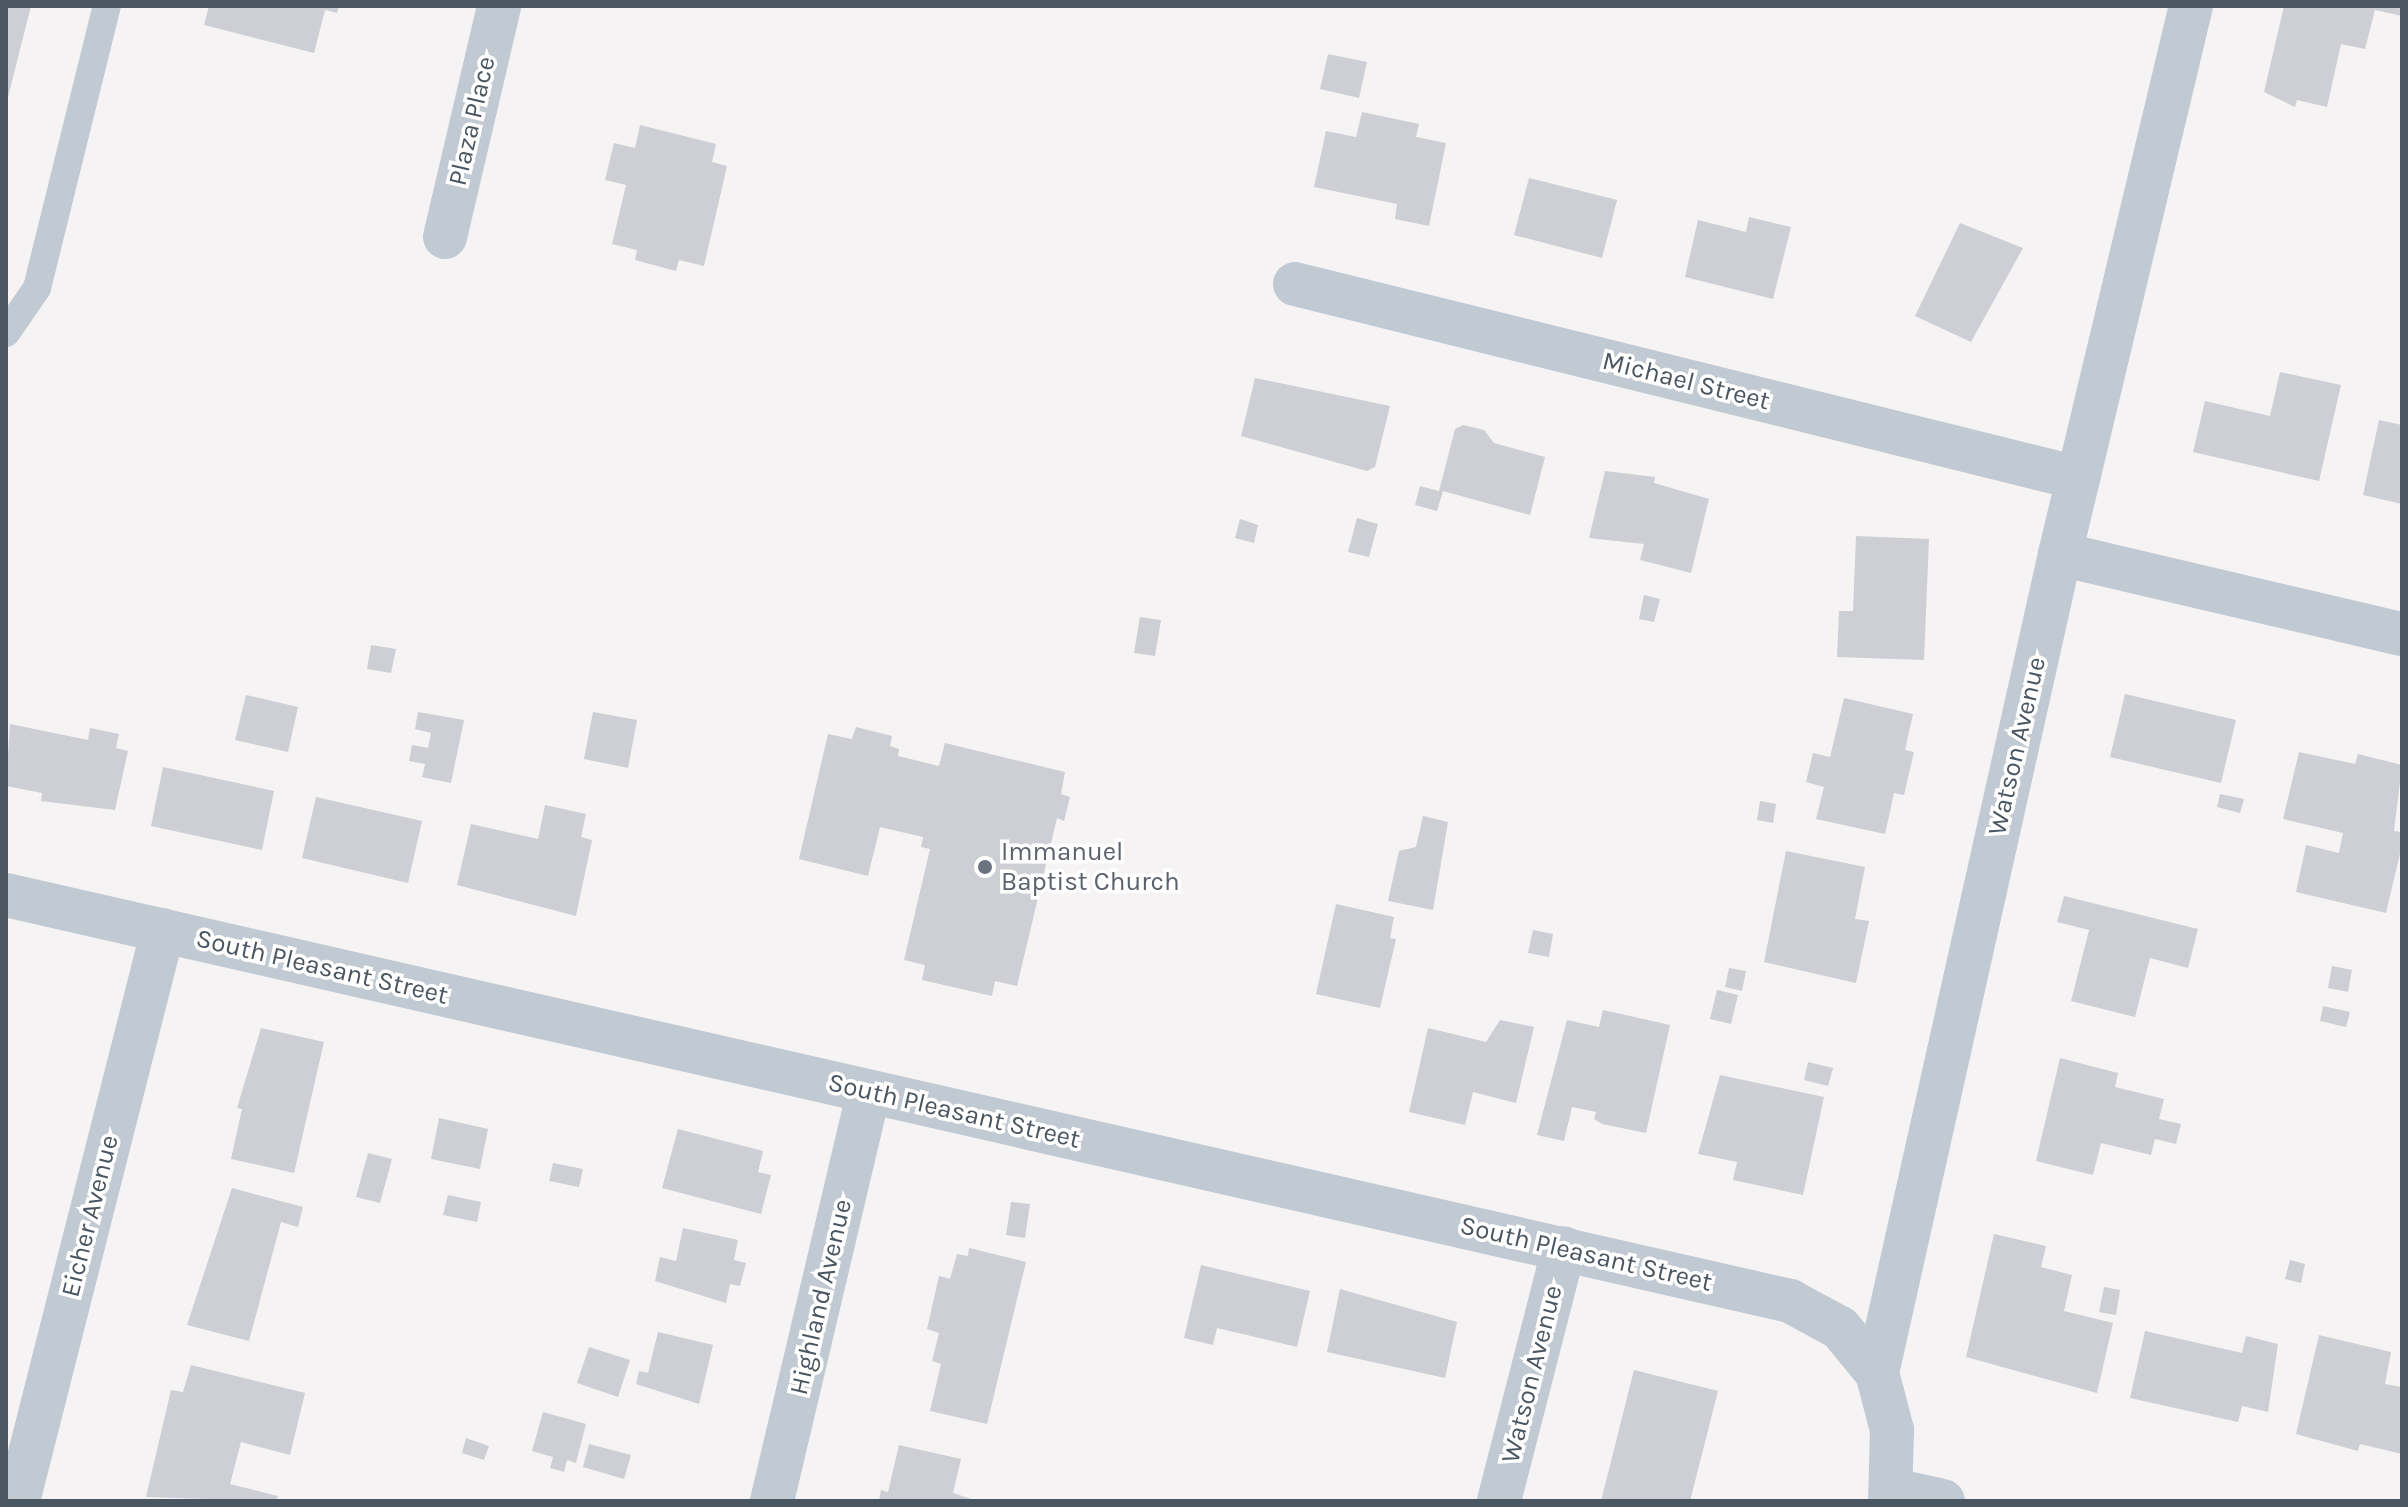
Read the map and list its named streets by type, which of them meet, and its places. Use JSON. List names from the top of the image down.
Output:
{
  "streets": {
    "street": [
      "Plaza Place",
      "Michael Street",
      "Watson Avenue",
      "South Pleasant Street",
      "Eicher Avenue",
      "Highland Avenue"
    ]
  },
  "crossings": [
    ["Michael Street", "Watson Avenue"],
    ["Watson Avenue", "South Pleasant Street"],
    ["South Pleasant Street", "Eicher Avenue"],
    ["South Pleasant Street", "Highland Avenue"]
  ],
  "places": ["Immanuel Baptist Church"]
}
